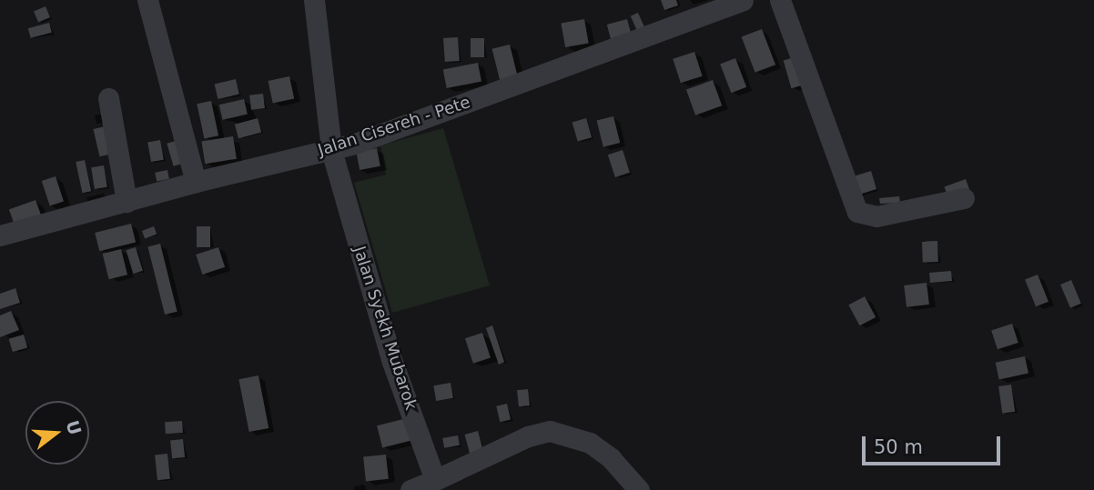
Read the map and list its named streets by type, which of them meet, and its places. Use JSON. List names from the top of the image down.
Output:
{
  "streets": {
    "street": ["Jalan Cisereh - Pete", "Jalan Syekh Mubarok"]
  },
  "crossings": [
    ["Jalan Cisereh - Pete", "Jalan Syekh Mubarok"]
  ],
  "scale_bar": "50 m",
  "north": "right"
}
